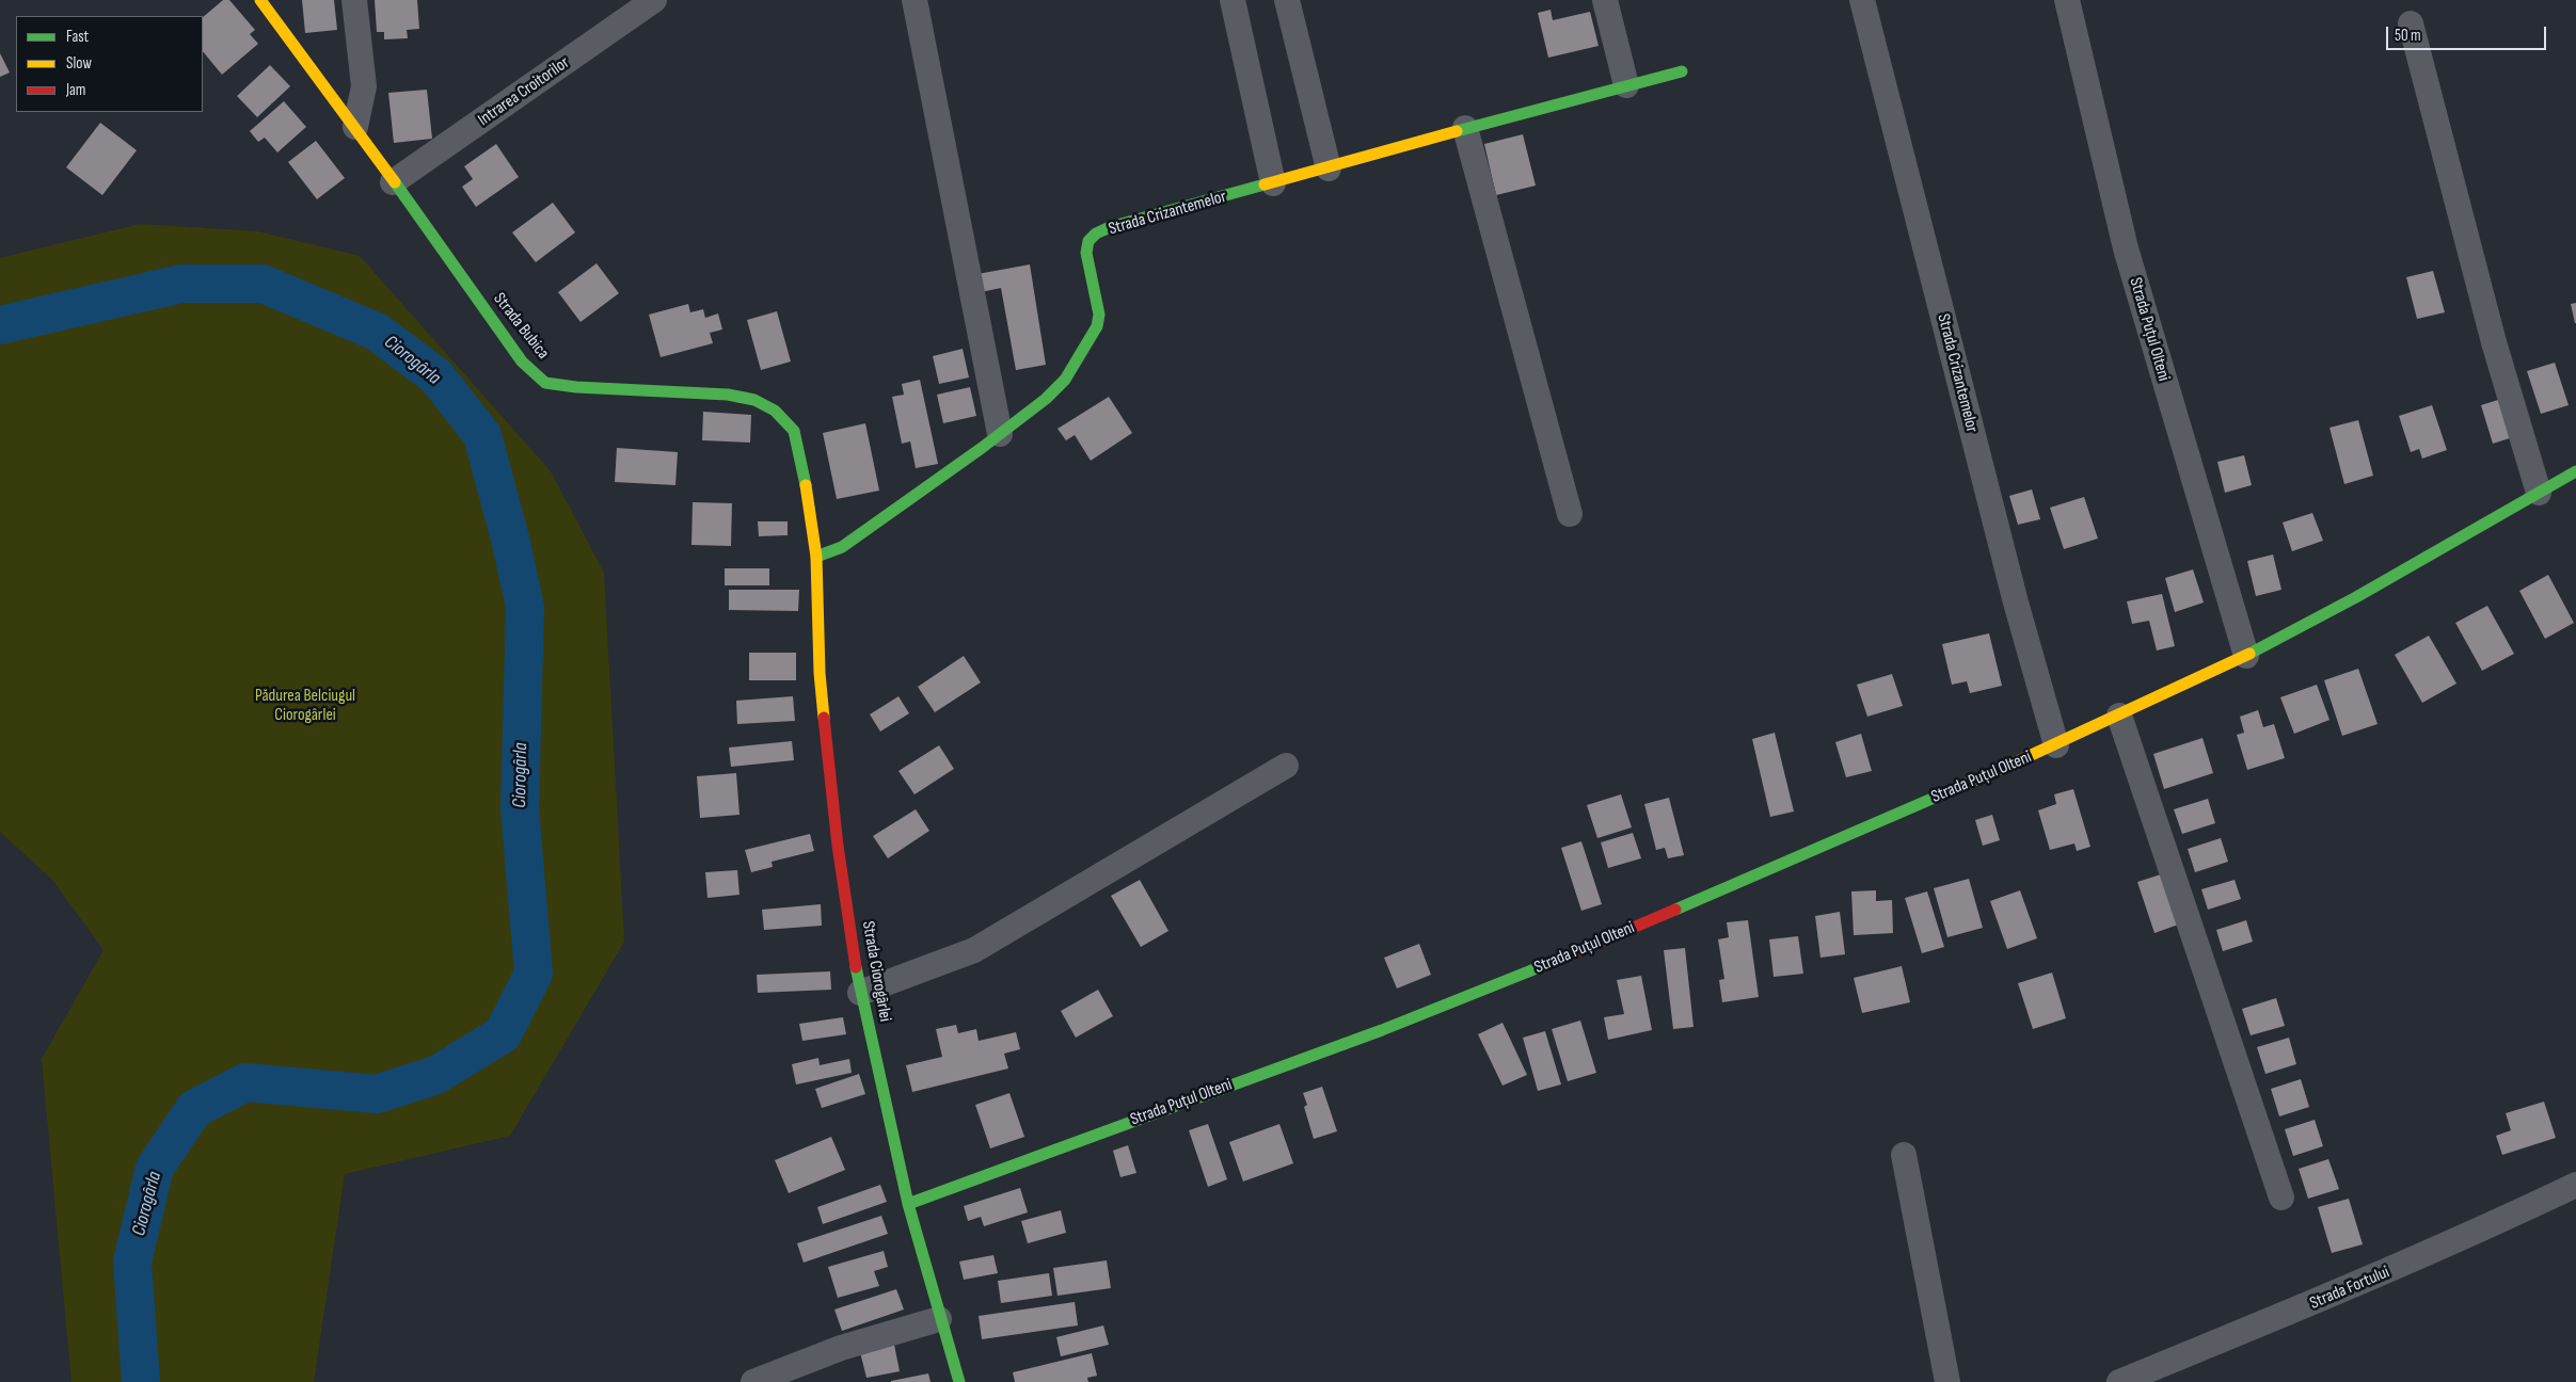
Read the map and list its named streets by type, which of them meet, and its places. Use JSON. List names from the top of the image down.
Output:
{
  "streets": {
    "street": [
      "Intrarea Croitorilor",
      "Strada Crizantemelor",
      "Strada Bubica",
      "Strada Puțul Olteni",
      "Strada Ciorogârlei",
      "Strada Fortului"
    ]
  },
  "crossings": [
    ["Intrarea Croitorilor", "Strada Bubica"],
    ["Strada Crizantemelor", "Strada Bubica"],
    ["Strada Crizantemelor", "Strada Puțul Olteni"],
    ["Strada Crizantemelor", "Strada Ciorogârlei"],
    ["Strada Bubica", "Strada Ciorogârlei"],
    ["Strada Puțul Olteni", "Strada Ciorogârlei"]
  ],
  "water": ["Ciorogârla"],
  "parks": ["Pădurea Belciugul Ciorogârlei"],
  "legend": ["Fast", "Slow", "Jam"],
  "scale_bar": "50 m"
}
